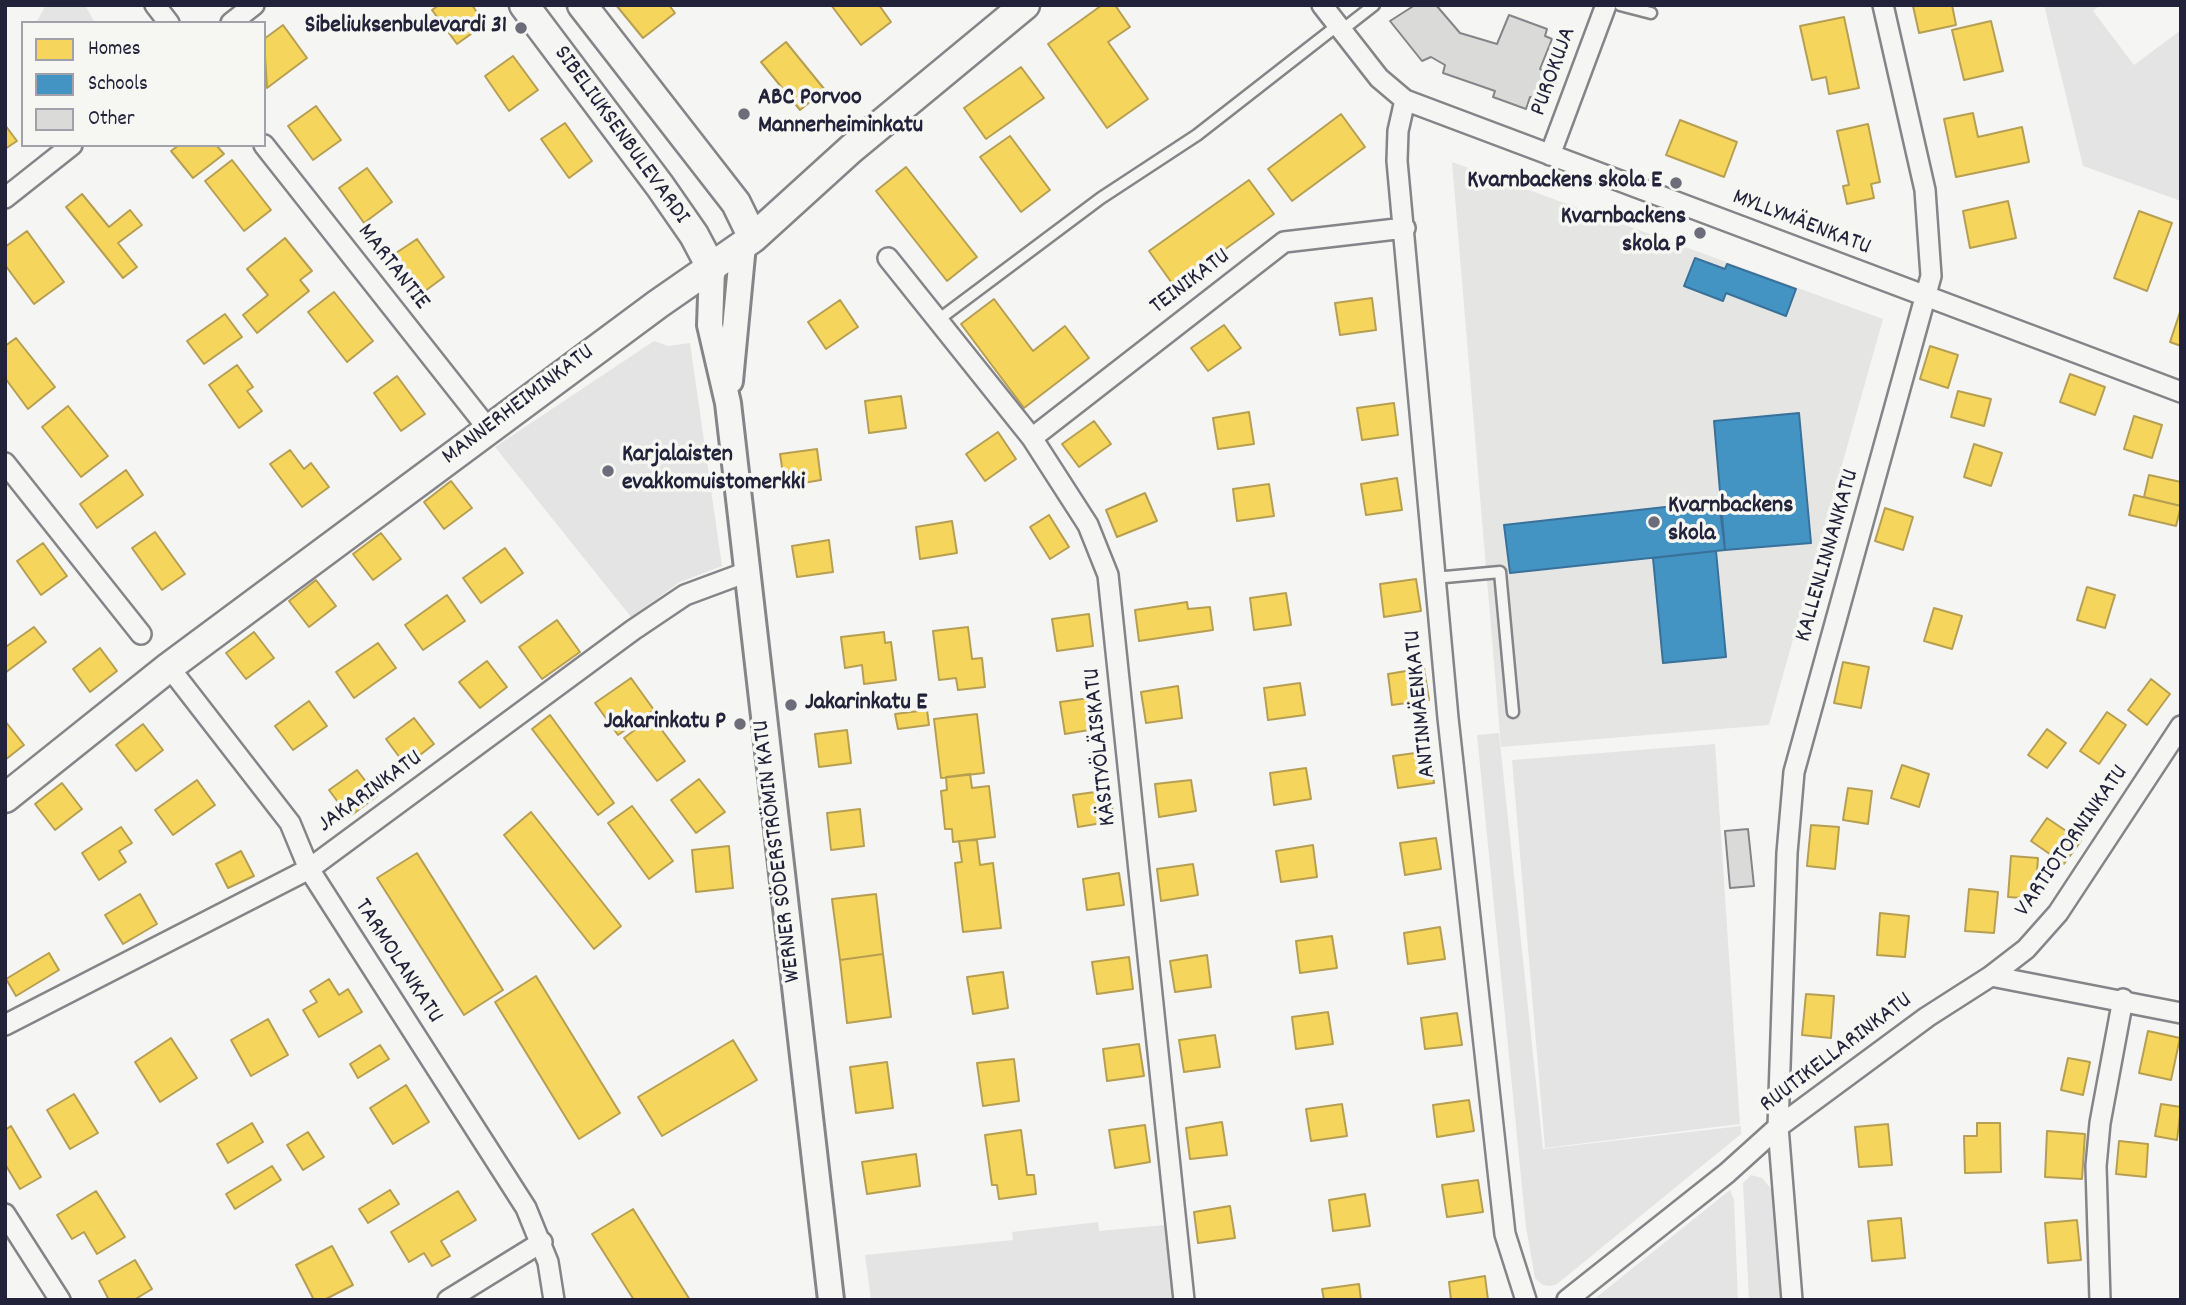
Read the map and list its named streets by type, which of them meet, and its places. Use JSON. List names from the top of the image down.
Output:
{
  "streets": {
    "main road": ["SIBELIUKSENBULEVARDI", "MANNERHEIMINKATU"],
    "street": [
      "PUROKUJA",
      "MYLLYMÄENKATU",
      "MARTANTIE",
      "TEINIKATU",
      "KALLENLINNANKATU",
      "ANTINMÄENKATU",
      "KÄSITYÖLÄISKATU",
      "JAKARINKATU",
      "VARTIOTORNINKATU",
      "WERNER SÖDERSTRÖMIN KATU",
      "TARMOLANKATU",
      "RUUTIKELLARINKATU"
    ]
  },
  "crossings": [
    ["PUROKUJA", "MYLLYMÄENKATU"],
    ["SIBELIUKSENBULEVARDI", "MANNERHEIMINKATU"],
    ["SIBELIUKSENBULEVARDI", "WERNER SÖDERSTRÖMIN KATU"],
    ["MYLLYMÄENKATU", "KALLENLINNANKATU"],
    ["MYLLYMÄENKATU", "ANTINMÄENKATU"],
    ["TEINIKATU", "ANTINMÄENKATU"],
    ["TEINIKATU", "KÄSITYÖLÄISKATU"],
    ["MANNERHEIMINKATU", "WERNER SÖDERSTRÖMIN KATU"],
    ["MANNERHEIMINKATU", "TARMOLANKATU"],
    ["KALLENLINNANKATU", "RUUTIKELLARINKATU"],
    ["JAKARINKATU", "WERNER SÖDERSTRÖMIN KATU"],
    ["JAKARINKATU", "TARMOLANKATU"],
    ["VARTIOTORNINKATU", "RUUTIKELLARINKATU"]
  ],
  "places": [
    "Sibeliuksenbulevardi 31",
    "ABC Porvoo Mannerheiminkatu",
    "Kvarnbackens skola E",
    "Kvarnbackens skola P",
    "Karjalaisten evakkomuistomerkki",
    "Kvarnbackens skola",
    "Jakarinkatu E",
    "Jakarinkatu P"
  ],
  "legend": ["Homes", "Schools", "Other"]
}
